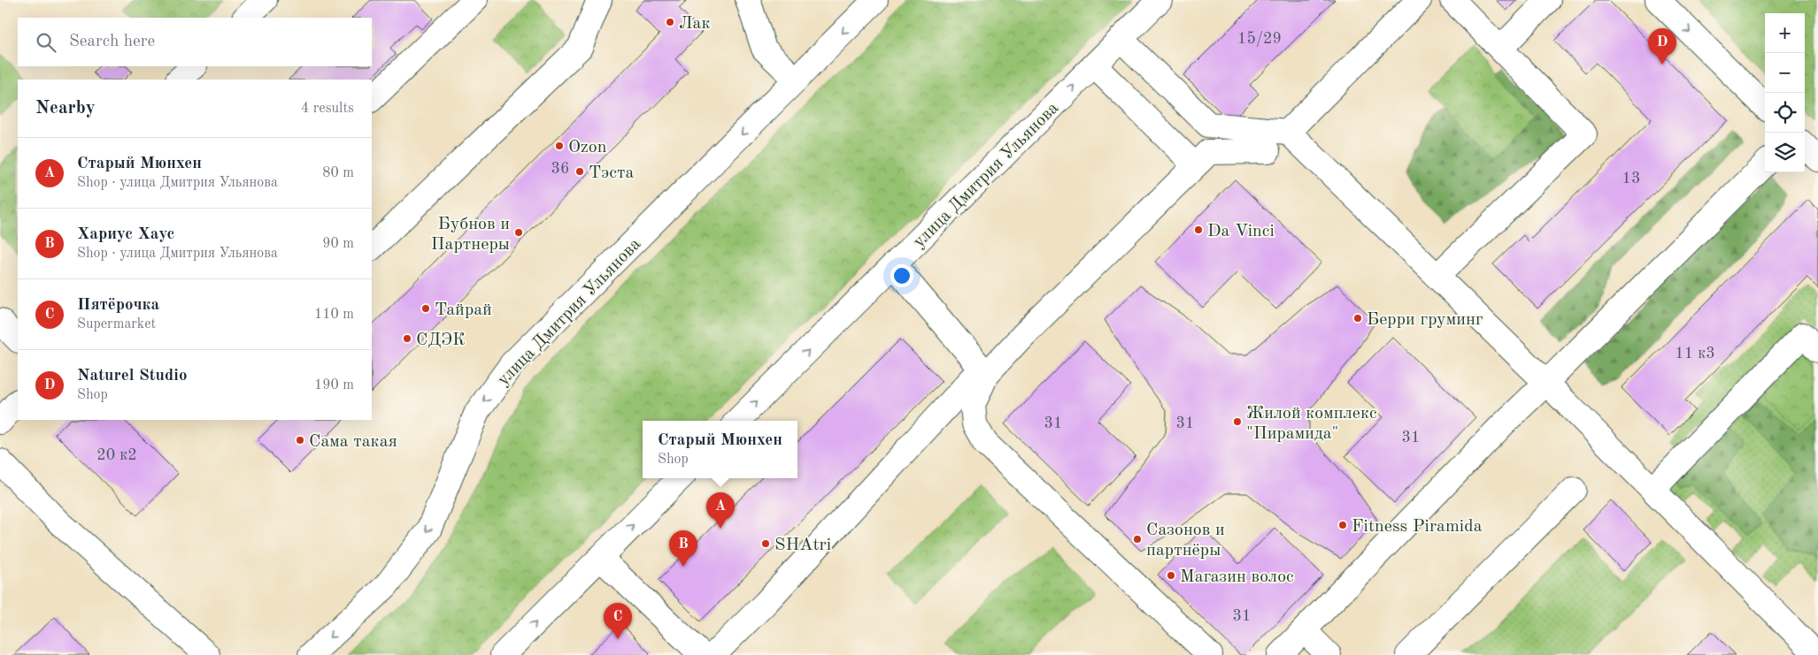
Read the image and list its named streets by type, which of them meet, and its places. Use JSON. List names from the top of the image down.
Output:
{
  "streets": {
    "main road": ["улица Дмитрия Ульянова"]
  },
  "places": [
    "Лак",
    "Ozon",
    "Тэста",
    "Da Vinci",
    "Бубнов и Партнеры",
    "Тайрай",
    "Берри груминг",
    "СДЭК",
    "Жилой комплекс \"Пирамида\"",
    "Сама такая",
    "Fitness Piramida",
    "Сазонов и партнёры",
    "SHAtri",
    "Магазин волос"
  ],
  "house_numbers": [
    "15/29",
    "36",
    "13",
    "11 к3",
    "31",
    "31",
    "31",
    "20 к2",
    "31"
  ],
  "page": {
    "map_buttons": ["+", "−"],
    "search": "Search here",
    "pins": [
      "D",
      "A",
      "B",
      "C"
    ],
    "heading": ["Nearby", "4 results"],
    "list": [
      {
        "mark": "A",
        "name": "Старый Мюнхен",
        "note": "Shop · улица Дмитрия Ульянова",
        "value": "80 m"
      },
      {
        "mark": "B",
        "name": "Хариус Хаус",
        "note": "Shop · улица Дмитрия Ульянова",
        "value": "90 m"
      },
      {
        "mark": "C",
        "name": "Пятёрочка",
        "note": "Supermarket",
        "value": "110 m"
      },
      {
        "mark": "D",
        "name": "Naturel Studio",
        "note": "Shop",
        "value": "190 m"
      }
    ],
    "popup": ["Старый Мюнхен", "Shop"]
  }
}
